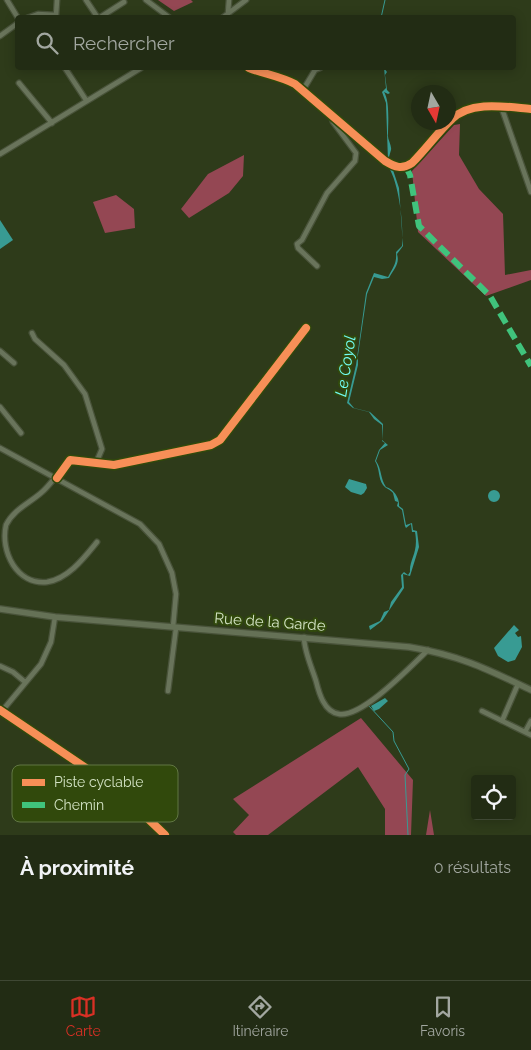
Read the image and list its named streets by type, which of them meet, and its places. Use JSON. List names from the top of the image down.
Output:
{
  "streets": {
    "main road": ["Rue de la Garde"]
  },
  "water": ["Le Coyol"],
  "legend": ["Piste cyclable", "Chemin"],
  "north": "bottom",
  "page": {
    "search": "Rechercher",
    "heading": ["À proximité", "0 résultats"],
    "nav": ["Carte", "Itinéraire", "Favoris"]
  }
}
